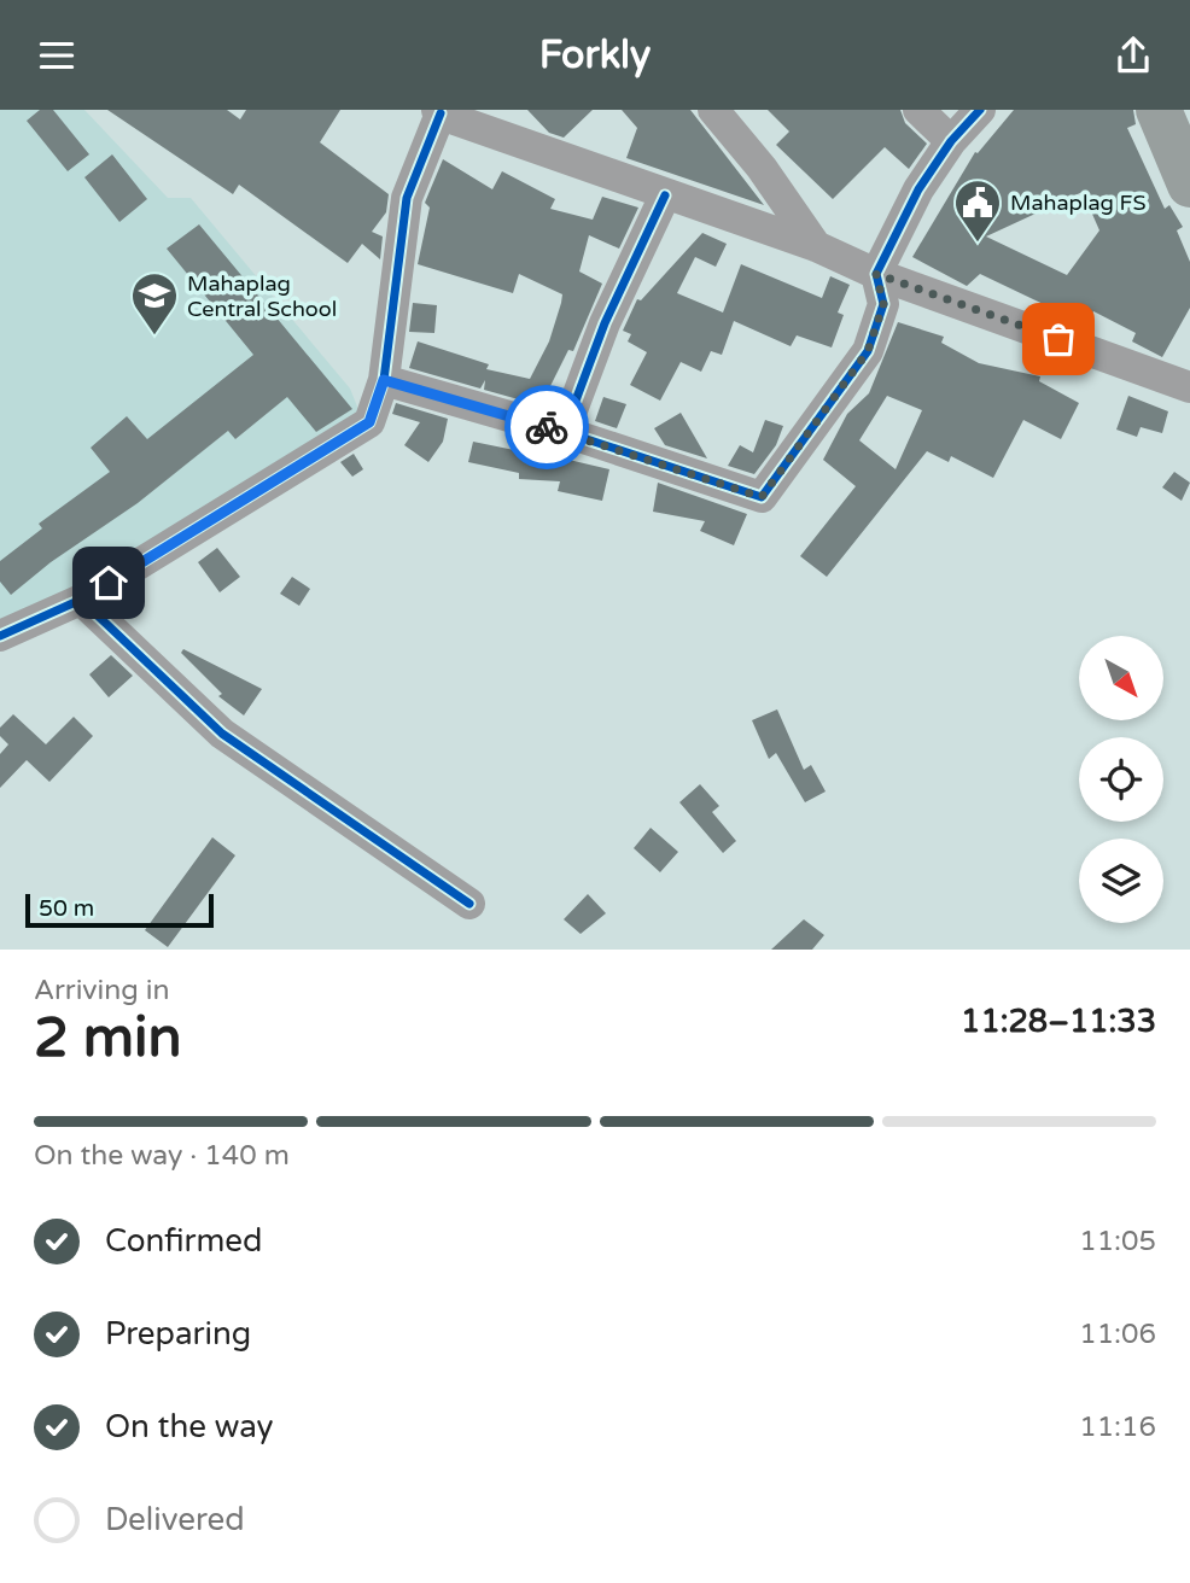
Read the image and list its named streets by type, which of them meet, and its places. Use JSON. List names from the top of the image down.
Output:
{
  "places": {
    "public building": ["Mahaplag FS"],
    "school or university": ["Mahaplag Central School"]
  },
  "scale_bar": "50 m",
  "north": "bottom right",
  "page": {
    "header": "Forkly",
    "scale": "50 m",
    "heading": ["2 min", "Arriving in", "11:28–11:33"],
    "bar": "On the way · 140 m",
    "list": [
      ["Confirmed", "11:05"],
      ["Preparing", "11:06"],
      ["On the way", "11:16"],
      "Delivered"
    ]
  }
}
